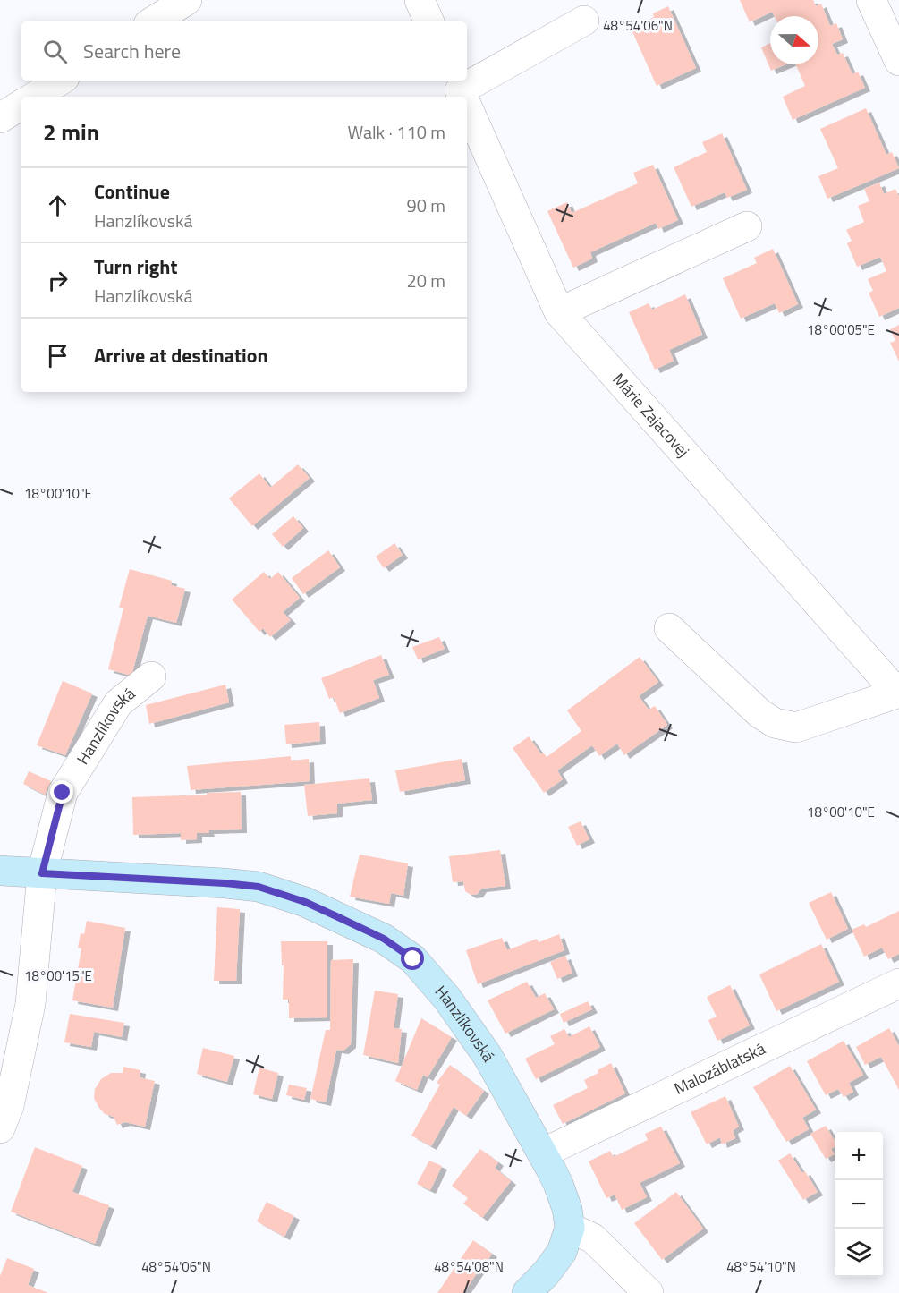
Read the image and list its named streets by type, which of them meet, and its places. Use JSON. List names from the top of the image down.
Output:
{
  "streets": {
    "street": ["Márie Zajacovej", "Hanzlíkovská", "Malozáblatská"]
  },
  "crossings": [
    ["Hanzlíkovská", "Malozáblatská"]
  ],
  "north": "right",
  "page": {
    "search": "Search here",
    "heading": ["2 min", "Walk · 110 m"],
    "list": [
      ["Continue", "Hanzlíkovská", "90 m"],
      ["Turn right", "Hanzlíkovská", "20 m"],
      "Arrive at destination"
    ],
    "map_buttons": ["+", "−"]
  },
  "coordinates": [
    "48°54'06\"N",
    "18°00'05\"E",
    "18°00'10\"E",
    "18°00'15\"E",
    "48°54'08\"N",
    "48°54'10\"N"
  ]
}
